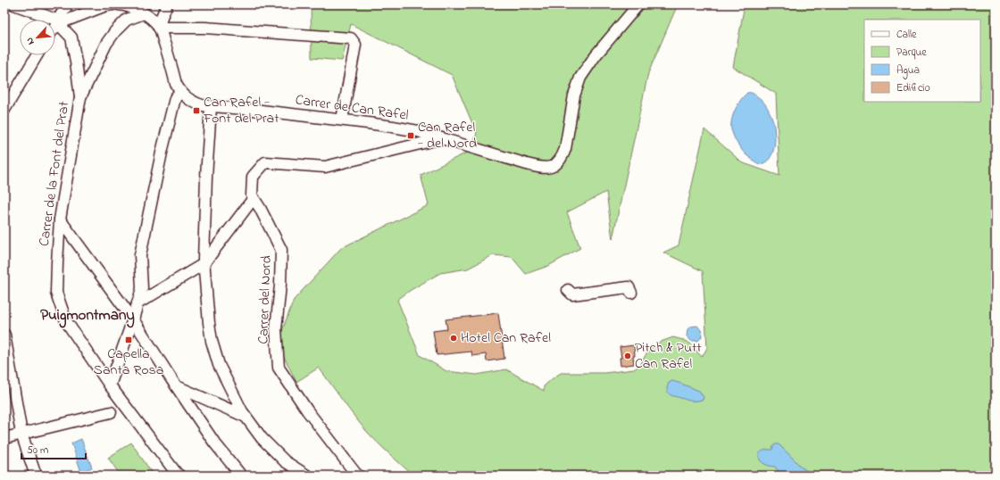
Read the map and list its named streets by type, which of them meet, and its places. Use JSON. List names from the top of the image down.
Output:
{
  "streets": {
    "street": ["Carrer de Can Rafel", "Carrer de la Font del Prat", "Carrer del Nord"]
  },
  "crossings": [
    ["Carrer de Can Rafel", "Carrer del Nord"]
  ],
  "districts": ["Puigmontmany"],
  "places": {
    "transit": ["Can Rafel - Font del Prat", "Can Rafel - del Nord", "Capella Santa Rosa"],
    "other": ["Hotel Can Rafel", "Pitch & Putt Can Rafel"]
  },
  "legend": [
    "Calle",
    "Parque",
    "Agua",
    "Edificio"
  ],
  "scale_bar": "50 m",
  "north": "bottom left"
}
